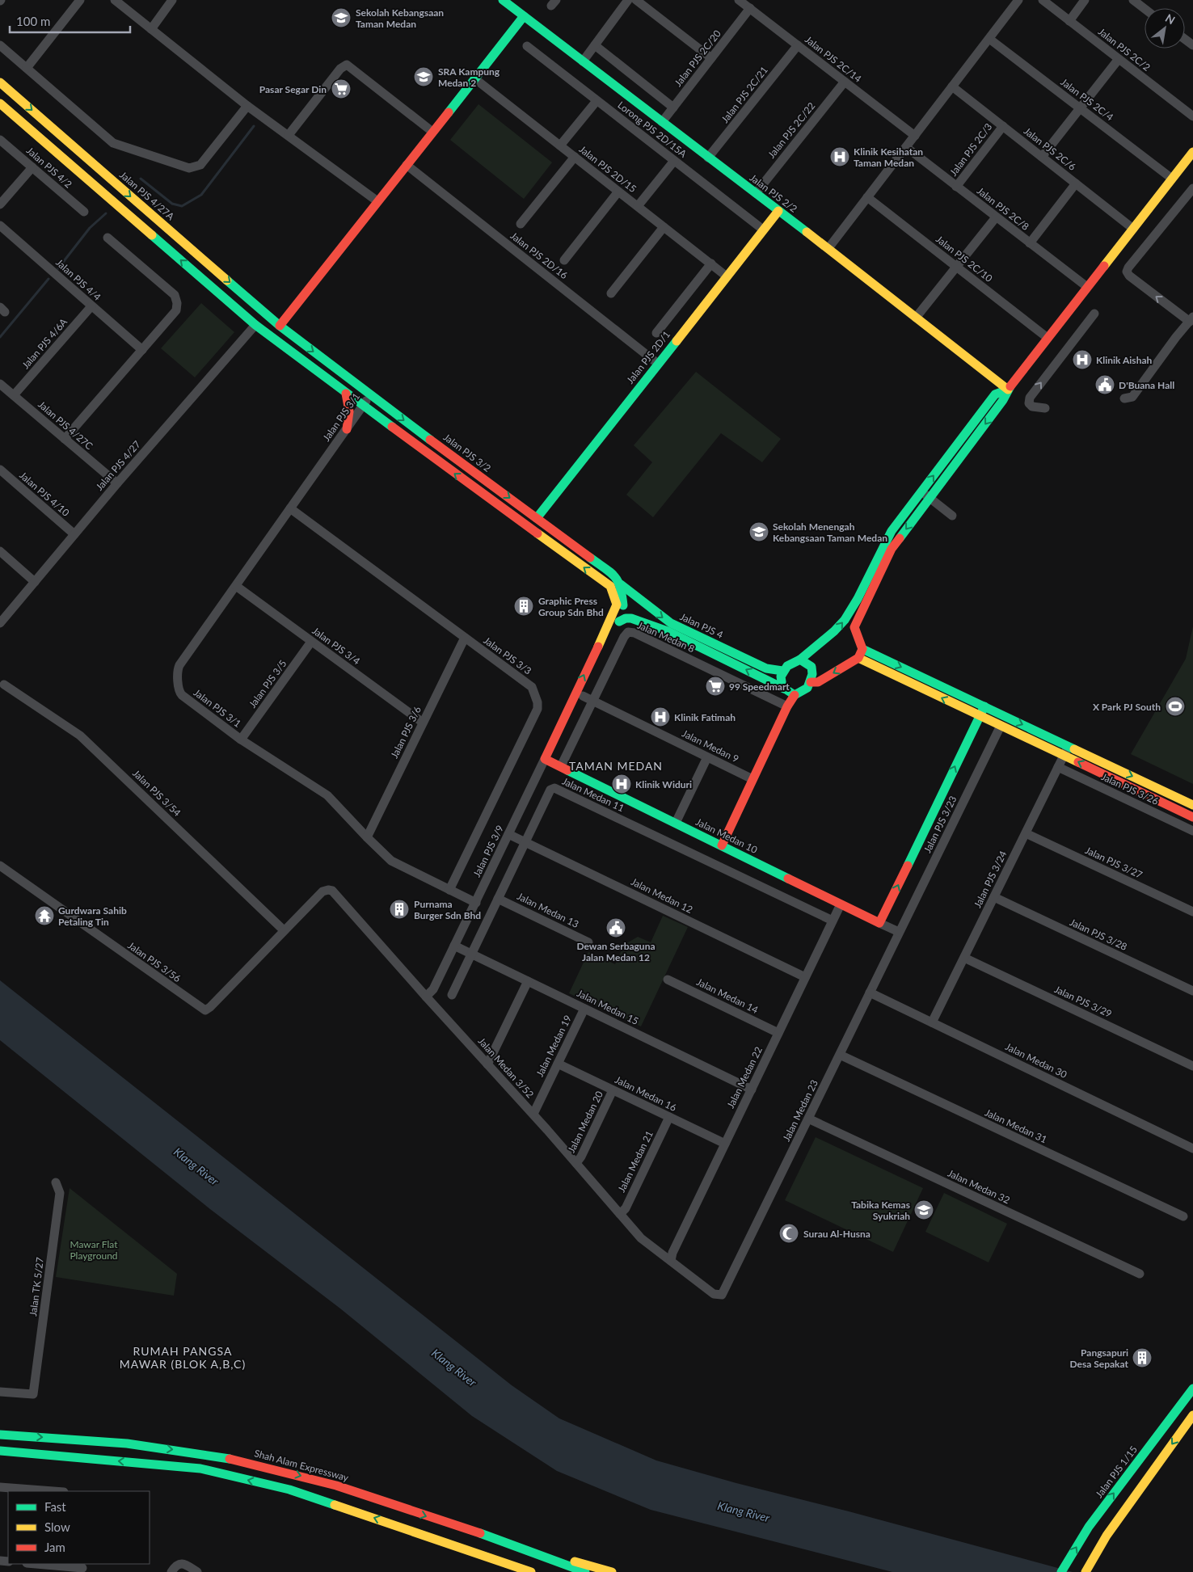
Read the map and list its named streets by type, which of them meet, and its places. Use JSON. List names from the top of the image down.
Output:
{
  "streets": {
    "main road": [
      "Jalan PJS 2/2",
      "Jalan PJS 4/27A",
      "Jalan PJS 2D/1",
      "Jalan PJS 3/2",
      "Jalan PJS 4",
      "Jalan Medan 10",
      "Jalan PJS 3/9",
      "Shah Alam Expressway",
      "Jalan PJS 1/15"
    ],
    "street": [
      "Jalan PJS 2C/2",
      "Jalan PJS 2C/20",
      "Jalan PJS 2C/14",
      "Jalan PJS 2C/21",
      "Jalan PJS 2C/4",
      "Lorong PJS 2D/15A",
      "Jalan PJS 2C/22",
      "Jalan PJS 2C/6",
      "Jalan PJS 2C/3",
      "Jalan PJS 4/2",
      "Jalan PJS 2D/15",
      "Jalan PJS 2C/8",
      "Jalan PJS 2D/16",
      "Jalan PJS 2C/10",
      "Jalan PJS 4/4",
      "Jalan PJS 4/6A",
      "Jalan PJS 3/1",
      "Jalan PJS 4/27C",
      "Jalan PJS 4/27",
      "Jalan PJS 4/10",
      "Jalan Medan 8",
      "Jalan PJS 3/4",
      "Jalan PJS 3/3",
      "Jalan PJS 3/5",
      "Jalan PJS 3/6",
      "Jalan Medan 9",
      "Jalan PJS 3/26",
      "Jalan PJS 3/54",
      "Jalan Medan 11",
      "Jalan PJS 3/23",
      "Jalan PJS 3/27",
      "Jalan PJS 3/24",
      "Jalan Medan 12",
      "Jalan Medan 13",
      "Jalan PJS 3/28",
      "Jalan PJS 3/56",
      "Jalan Medan 14",
      "Jalan PJS 3/29",
      "Jalan Medan 15",
      "Jalan Medan 19",
      "Jalan Medan 30",
      "Jalan Medan 3/52",
      "Jalan Medan 22",
      "Jalan Medan 16",
      "Jalan Medan 23",
      "Jalan Medan 20",
      "Jalan Medan 31",
      "Jalan Medan 21",
      "Jalan Medan 32",
      "Jalan TK 5/27"
    ]
  },
  "crossings": [
    ["Jalan PJS 2C/20", "Jalan PJS 2C/14"],
    ["Jalan PJS 2C/20", "Jalan PJS 2/2"],
    ["Jalan PJS 2C/14", "Jalan PJS 2C/21"],
    ["Jalan PJS 2C/14", "Jalan PJS 2C/22"],
    ["Jalan PJS 2C/21", "Jalan PJS 2/2"],
    ["Lorong PJS 2D/15A", "Jalan PJS 2D/1"],
    ["Jalan PJS 2C/22", "Jalan PJS 2/2"],
    ["Jalan PJS 2C/6", "Jalan PJS 2C/3"],
    ["Jalan PJS 2C/3", "Jalan PJS 2C/8"],
    ["Jalan PJS 2D/15", "Jalan PJS 2D/1"],
    ["Jalan PJS 2/2", "Jalan PJS 2D/1"],
    ["Jalan PJS 4/27A", "Jalan PJS 3/2"],
    ["Jalan PJS 2D/16", "Jalan PJS 2D/1"],
    ["Jalan PJS 4/4", "Jalan PJS 4/6A"],
    ["Jalan PJS 4/6A", "Jalan PJS 4/27C"],
    ["Jalan PJS 2D/1", "Jalan PJS 3/2"],
    ["Jalan PJS 3/1", "Jalan PJS 3/2"],
    ["Jalan PJS 3/1", "Jalan PJS 3/4"],
    ["Jalan PJS 3/1", "Jalan PJS 3/3"],
    ["Jalan PJS 3/1", "Jalan PJS 3/5"],
    ["Jalan PJS 3/1", "Jalan PJS 3/6"],
    ["Jalan PJS 3/1", "Jalan PJS 3/9"],
    ["Jalan PJS 4/27C", "Jalan PJS 4/27"],
    ["Jalan PJS 3/2", "Jalan PJS 4"],
    ["Jalan PJS 4/27", "Jalan PJS 4/10"],
    ["Jalan PJS 4", "Jalan PJS 3/9"],
    ["Jalan Medan 8", "Jalan Medan 9"],
    ["Jalan Medan 8", "Jalan Medan 10"],
    ["Jalan PJS 3/4", "Jalan PJS 3/5"],
    ["Jalan PJS 3/4", "Jalan PJS 3/6"],
    ["Jalan PJS 3/3", "Jalan PJS 3/6"],
    ["Jalan Medan 9", "Jalan PJS 3/9"],
    ["Jalan PJS 3/26", "Jalan PJS 3/24"],
    ["Jalan PJS 3/54", "Jalan PJS 3/56"],
    ["Jalan PJS 3/54", "Jalan Medan 3/52"],
    ["Jalan Medan 11", "Jalan Medan 12"],
    ["Jalan Medan 11", "Jalan Medan 13"],
    ["Jalan Medan 11", "Jalan Medan 15"],
    ["Jalan Medan 11", "Jalan Medan 22"],
    ["Jalan PJS 3/23", "Jalan Medan 10"],
    ["Jalan PJS 3/23", "Jalan Medan 23"],
    ["Jalan Medan 10", "Jalan PJS 3/9"],
    ["Jalan Medan 10", "Jalan Medan 22"],
    ["Jalan Medan 10", "Jalan Medan 23"],
    ["Jalan PJS 3/9", "Jalan Medan 12"],
    ["Jalan PJS 3/9", "Jalan Medan 15"],
    ["Jalan PJS 3/9", "Jalan Medan 3/52"],
    ["Jalan PJS 3/27", "Jalan PJS 3/24"],
    ["Jalan PJS 3/24", "Jalan PJS 3/28"],
    ["Jalan PJS 3/24", "Jalan PJS 3/29"],
    ["Jalan PJS 3/24", "Jalan Medan 30"],
    ["Jalan Medan 12", "Jalan Medan 22"],
    ["Jalan PJS 3/56", "Jalan Medan 3/52"],
    ["Jalan Medan 14", "Jalan Medan 22"],
    ["Jalan Medan 15", "Jalan Medan 19"],
    ["Jalan Medan 15", "Jalan Medan 22"],
    ["Jalan Medan 19", "Jalan Medan 3/52"],
    ["Jalan Medan 19", "Jalan Medan 16"],
    ["Jalan Medan 30", "Jalan Medan 23"],
    ["Jalan Medan 3/52", "Jalan Medan 22"],
    ["Jalan Medan 3/52", "Jalan Medan 23"],
    ["Jalan Medan 3/52", "Jalan Medan 20"],
    ["Jalan Medan 3/52", "Jalan Medan 21"],
    ["Jalan Medan 22", "Jalan Medan 16"],
    ["Jalan Medan 16", "Jalan Medan 20"],
    ["Jalan Medan 16", "Jalan Medan 21"],
    ["Jalan Medan 23", "Jalan Medan 31"],
    ["Jalan Medan 23", "Jalan Medan 32"]
  ],
  "districts": ["TAMAN MEDAN", "RUMAH PANGSA MAWAR (BLOK A,B,C)"],
  "water": ["Klang River"],
  "parks": ["Mawar Flat Playground"],
  "places": {
    "school or university": [
      "Sekolah Kebangsaan Taman Medan",
      "SRA Kampung Medan 2",
      "Sekolah Menengah Kebangsaan Taman Medan",
      "Tabika Kemas Syukriah"
    ],
    "supermarket": ["Pasar Segar Din", "99 Speedmart"],
    "hospital": [
      "Klinik Kesihatan Taman Medan",
      "Klinik Aishah",
      "Klinik Fatimah",
      "Klinik Widuri"
    ],
    "public building": ["D'Buana Hall", "Dewan Serbaguna Jalan Medan 12"],
    "building": ["Graphic Press Group Sdn Bhd", "Purnama Burger Sdn Bhd", "Pangsapuri Desa Sepakat"],
    "sports": ["X Park PJ South"],
    "temple": ["Gurdwara Sahib Petaling Tin"],
    "mosque": ["Surau Al-Husna"]
  },
  "legend": ["Fast", "Slow", "Jam"],
  "scale_bar": "100 m",
  "north": "top right"
}
